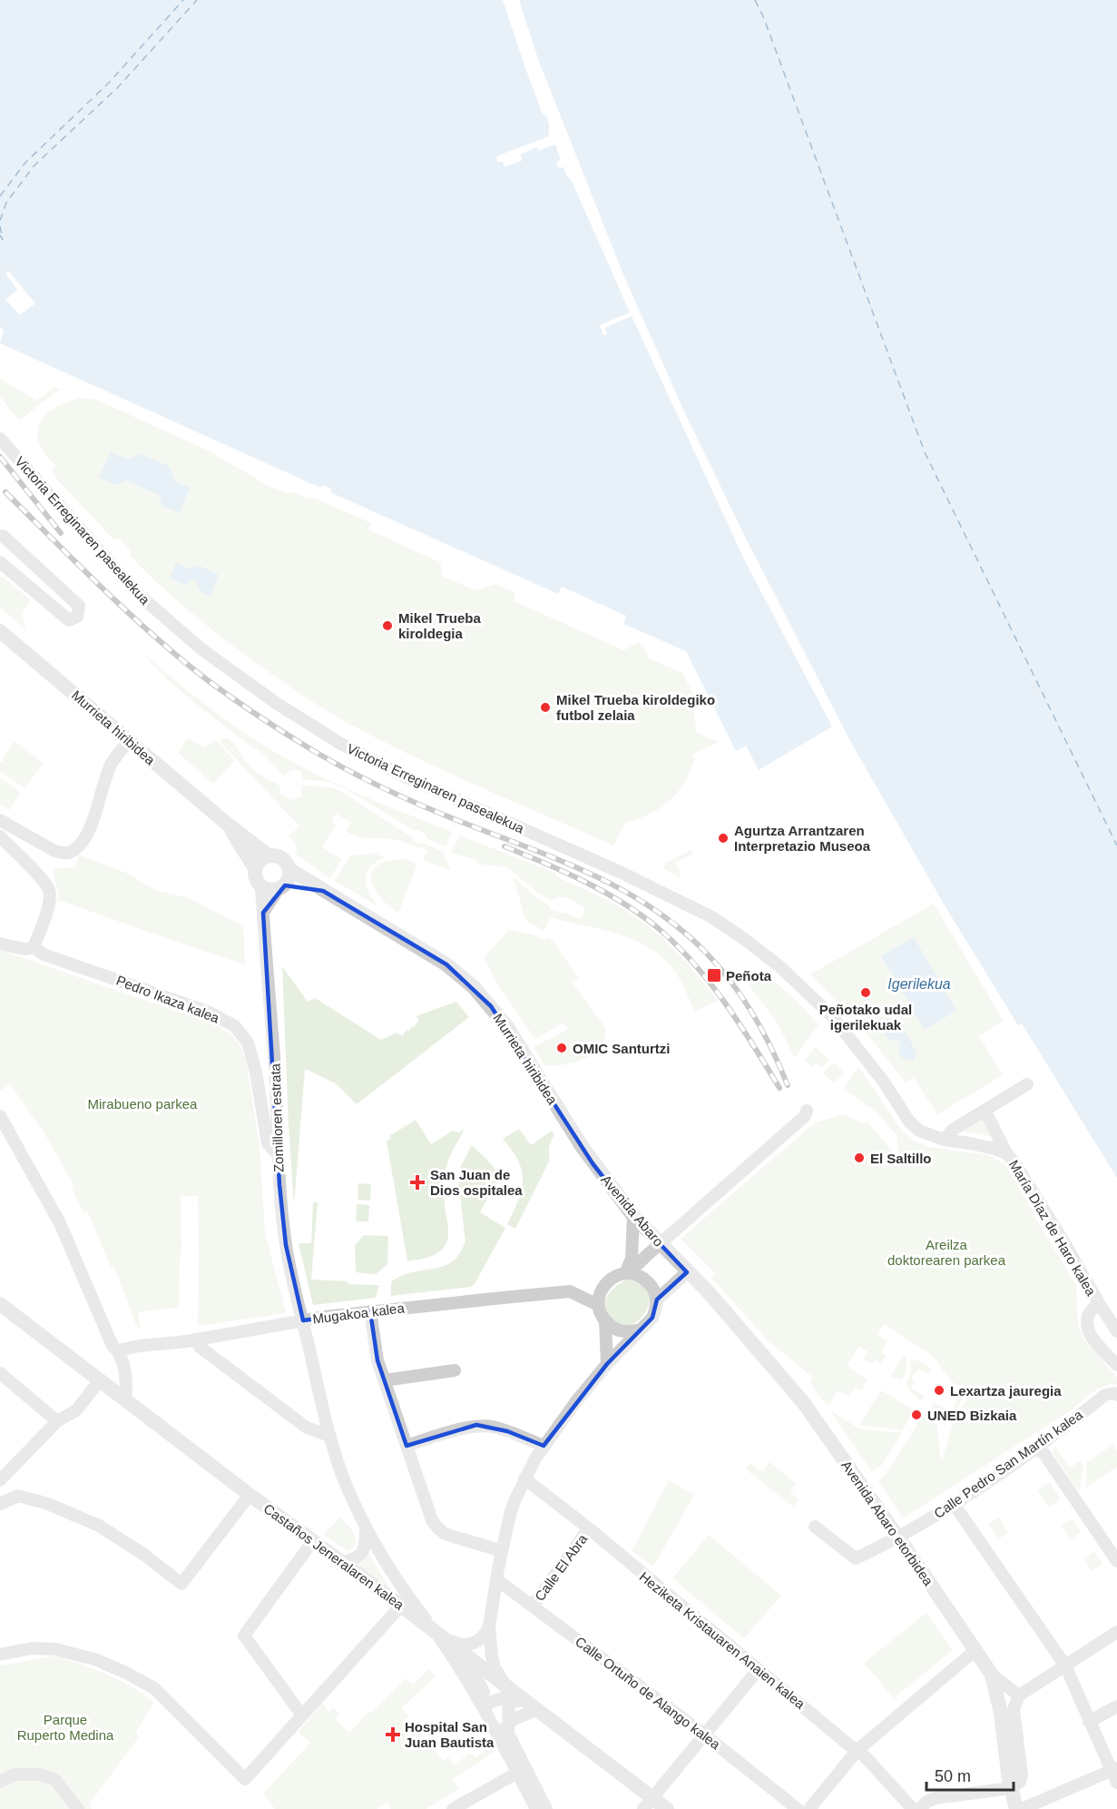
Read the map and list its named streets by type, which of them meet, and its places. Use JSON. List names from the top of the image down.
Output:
{
  "streets": {
    "street": [
      "Victoria Erreginaren pasealekua",
      "Murrieta hiribidea",
      "Pedro Ikaza kalea",
      "Zomilloren estrata",
      "Avenida Abaro",
      "María Díaz de Haro kalea",
      "Mugakoa kalea",
      "Calle Pedro San Martín kalea",
      "Avenida Abaro etorbidea",
      "Castaños Jeneralaren kalea",
      "Calle El Abra",
      "Heziketa Kristauaren Anaien kalea",
      "Calle Ortuño de Alango kalea"
    ]
  },
  "crossings": [
    ["Victoria Erreginaren pasealekua", "María Díaz de Haro kalea"],
    ["Murrieta hiribidea", "Zomilloren estrata"],
    ["Murrieta hiribidea", "Avenida Abaro"],
    ["Pedro Ikaza kalea", "Zomilloren estrata"],
    ["Zomilloren estrata", "Mugakoa kalea"],
    ["Zomilloren estrata", "Castaños Jeneralaren kalea"],
    ["Avenida Abaro", "Avenida Abaro etorbidea"],
    ["Calle Pedro San Martín kalea", "Avenida Abaro etorbidea"],
    ["Calle El Abra", "Heziketa Kristauaren Anaien kalea"],
    ["Calle El Abra", "Calle Ortuño de Alango kalea"]
  ],
  "water": ["Igerilekua"],
  "parks": ["Mirabueno parkea", "Areilza doktorearen parkea", "Parque Ruperto Medina"],
  "places": {
    "other": [
      "Mikel Trueba kiroldegia",
      "Mikel Trueba kiroldegiko futbol zelaia",
      "Agurtza Arrantzaren Interpretazio Museoa",
      "Peñotako udal igerilekuak",
      "OMIC Santurtzi",
      "El Saltillo",
      "Lexartza jauregia",
      "UNED Bizkaia"
    ],
    "transit": ["Peñota"],
    "health": ["San Juan de Dios ospitalea", "Hospital San Juan Bautista"]
  },
  "scale_bar": "50 m"
}
